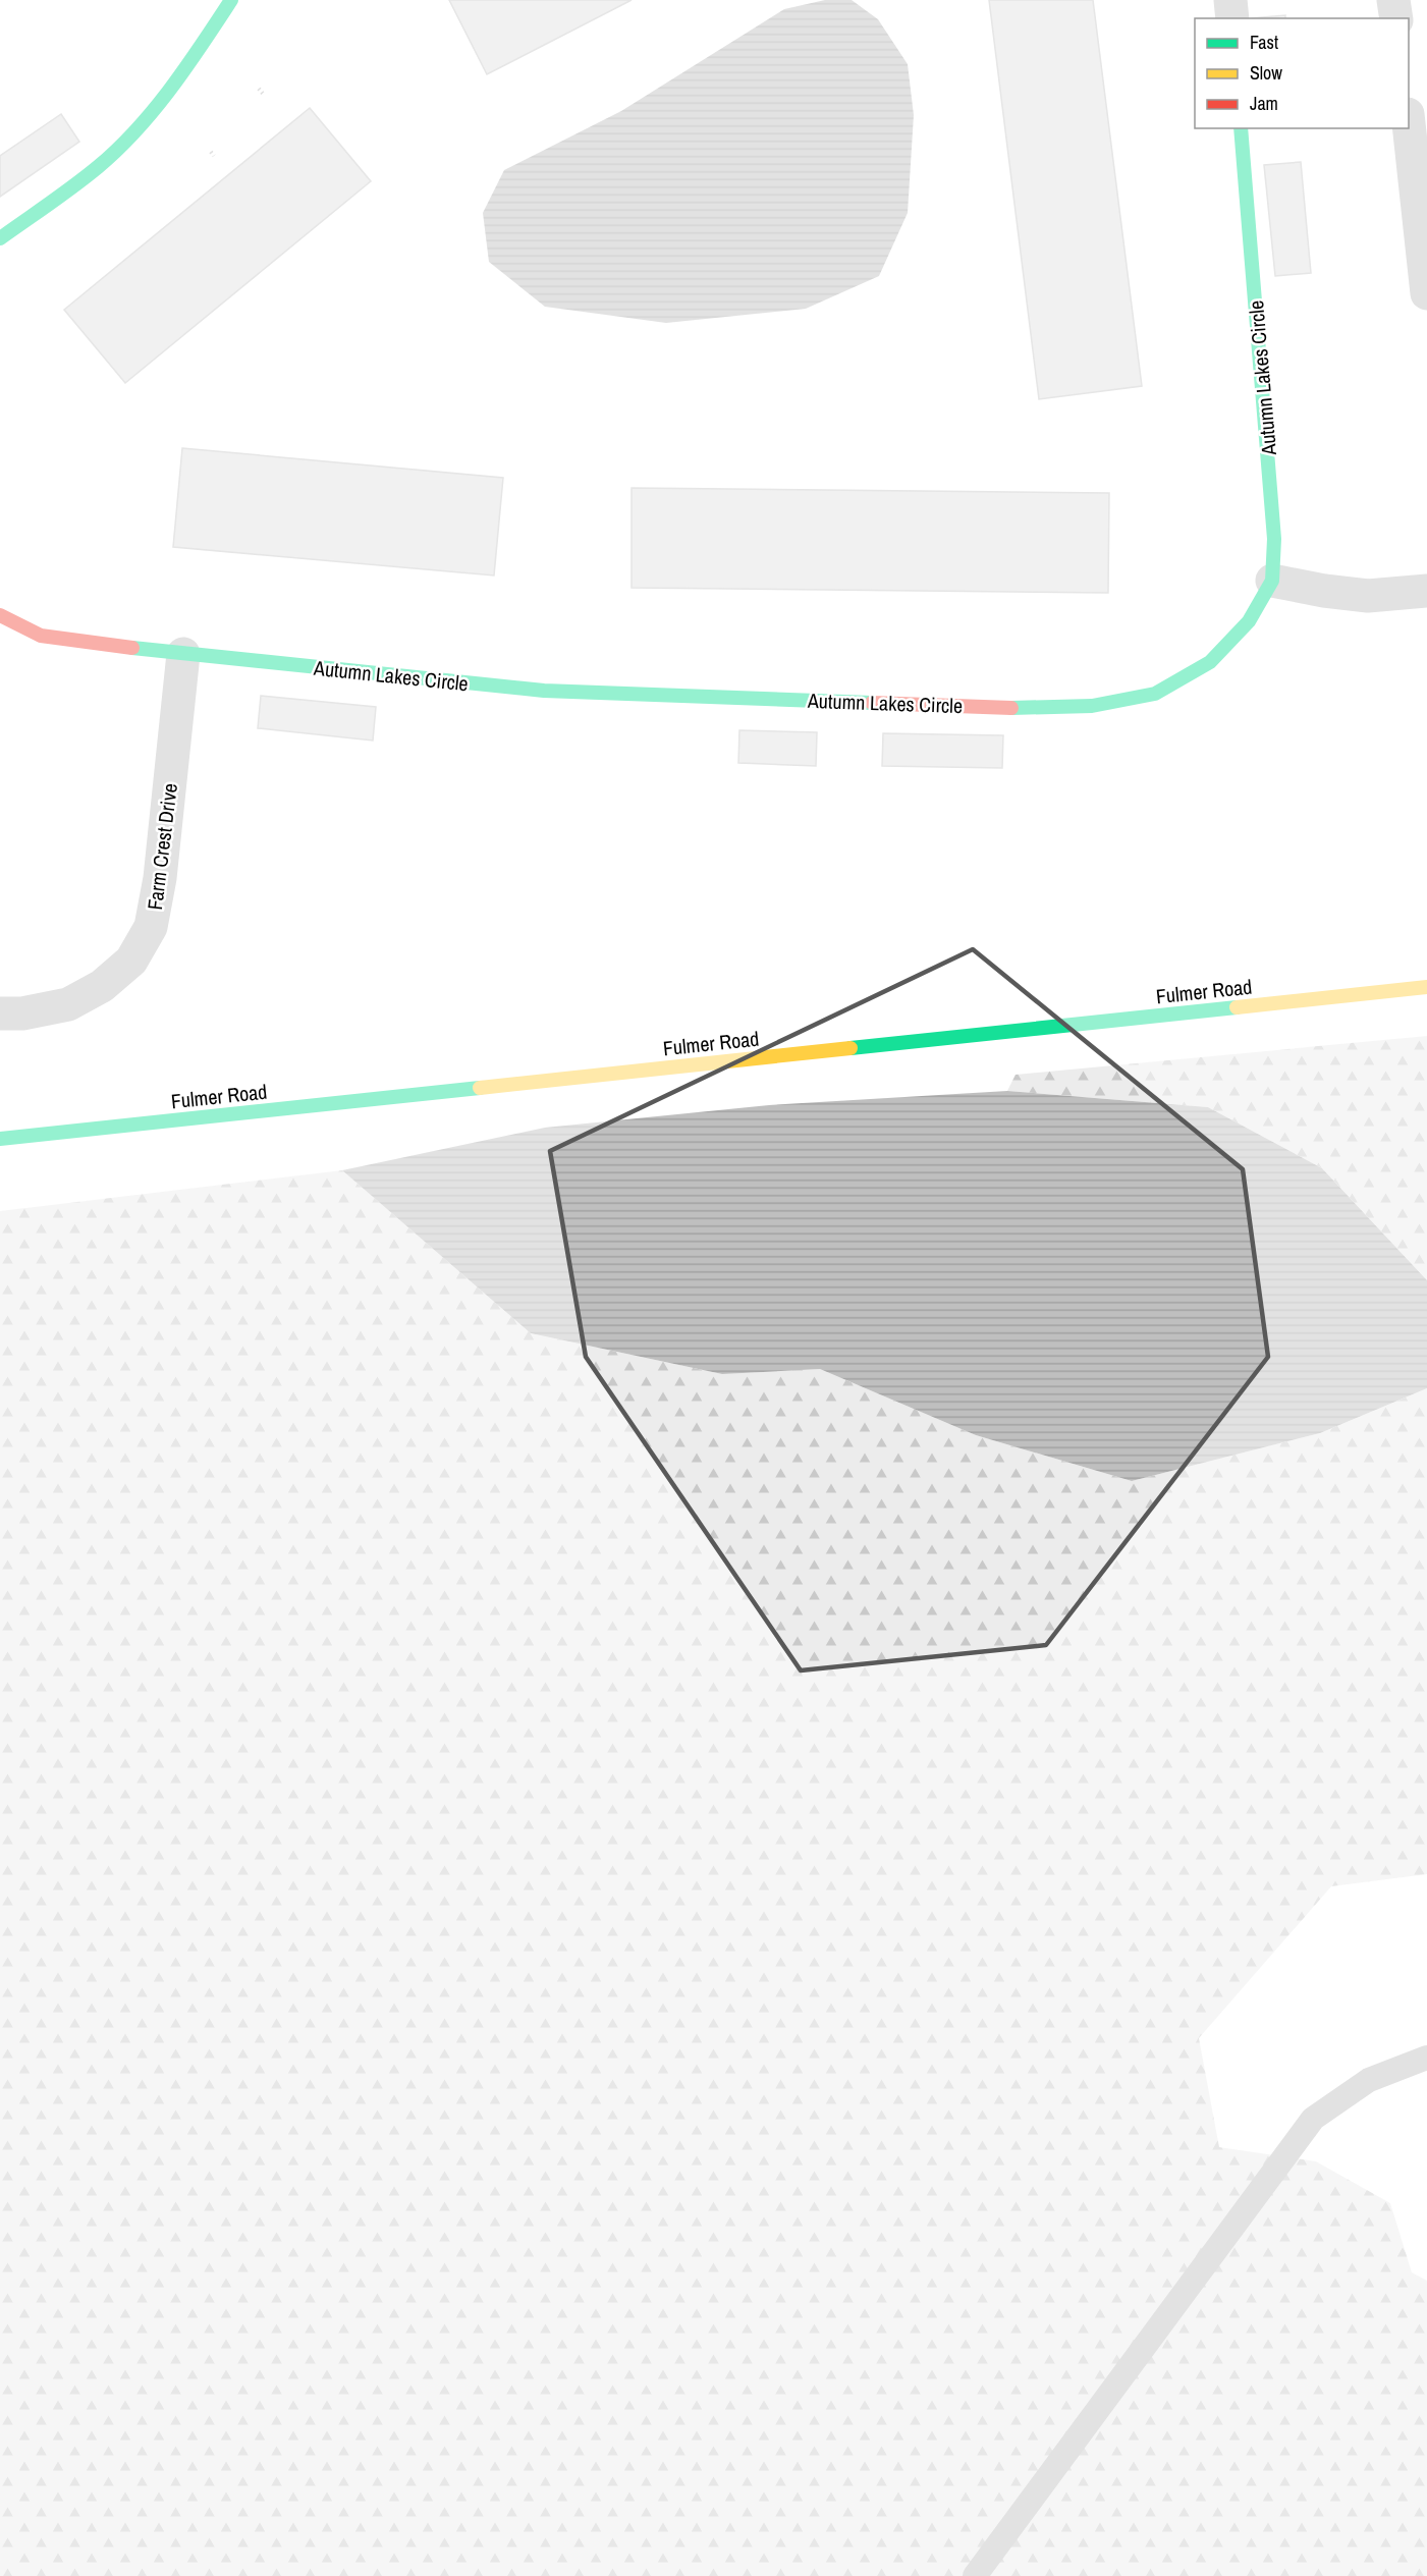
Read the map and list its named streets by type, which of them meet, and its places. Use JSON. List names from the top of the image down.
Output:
{
  "streets": {
    "street": ["Autumn Lakes Circle", "Farm Crest Drive", "Fulmer Road"]
  },
  "crossings": [
    ["Autumn Lakes Circle", "Farm Crest Drive"]
  ],
  "legend": ["Fast", "Slow", "Jam"]
}
